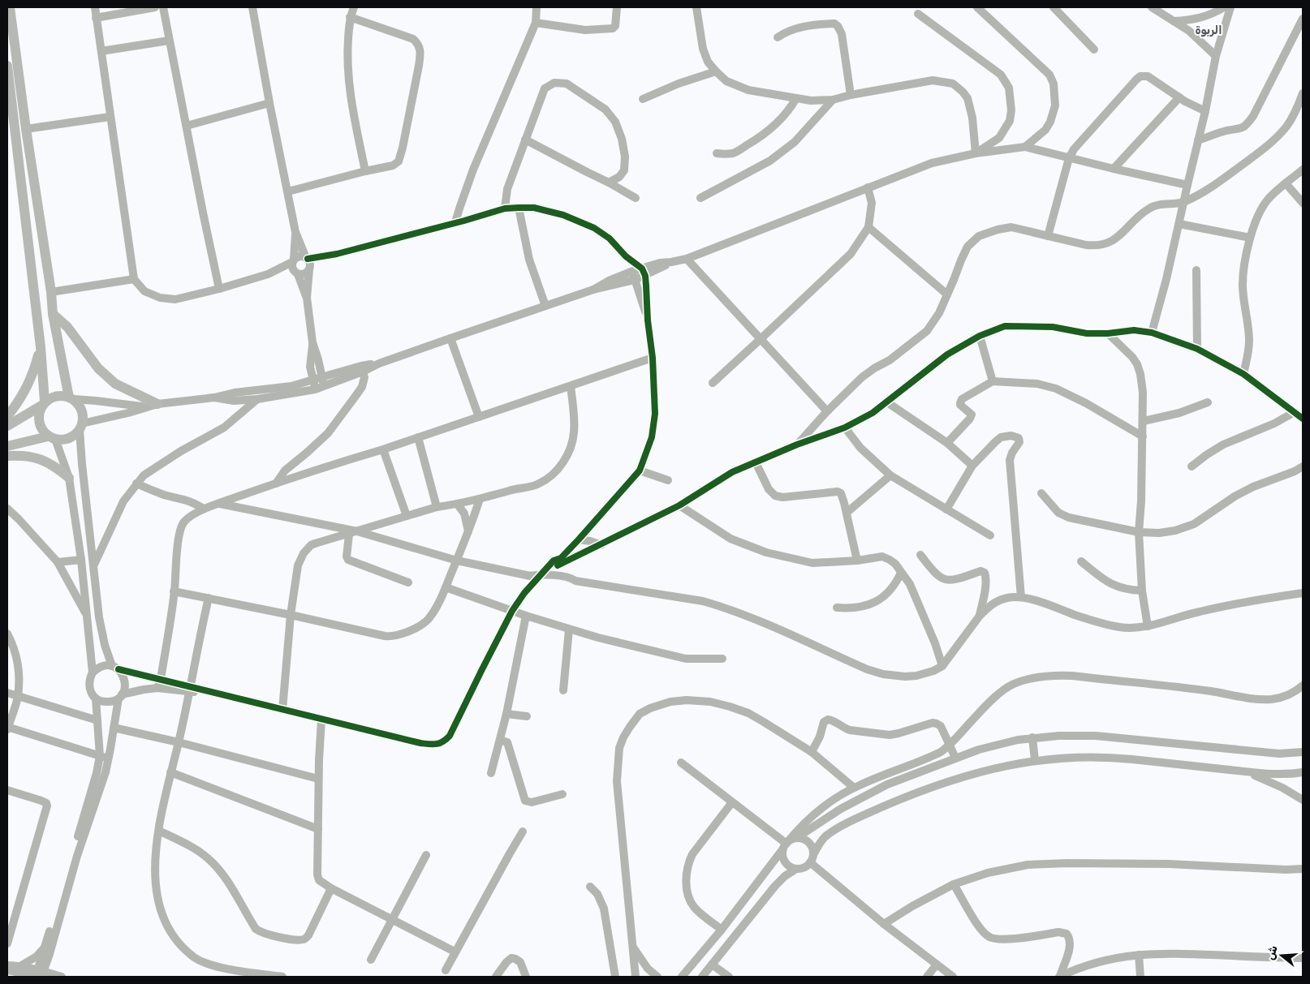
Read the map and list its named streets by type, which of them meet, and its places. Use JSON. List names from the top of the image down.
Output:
{
  "districts": ["الربوة"],
  "north": "left"
}
